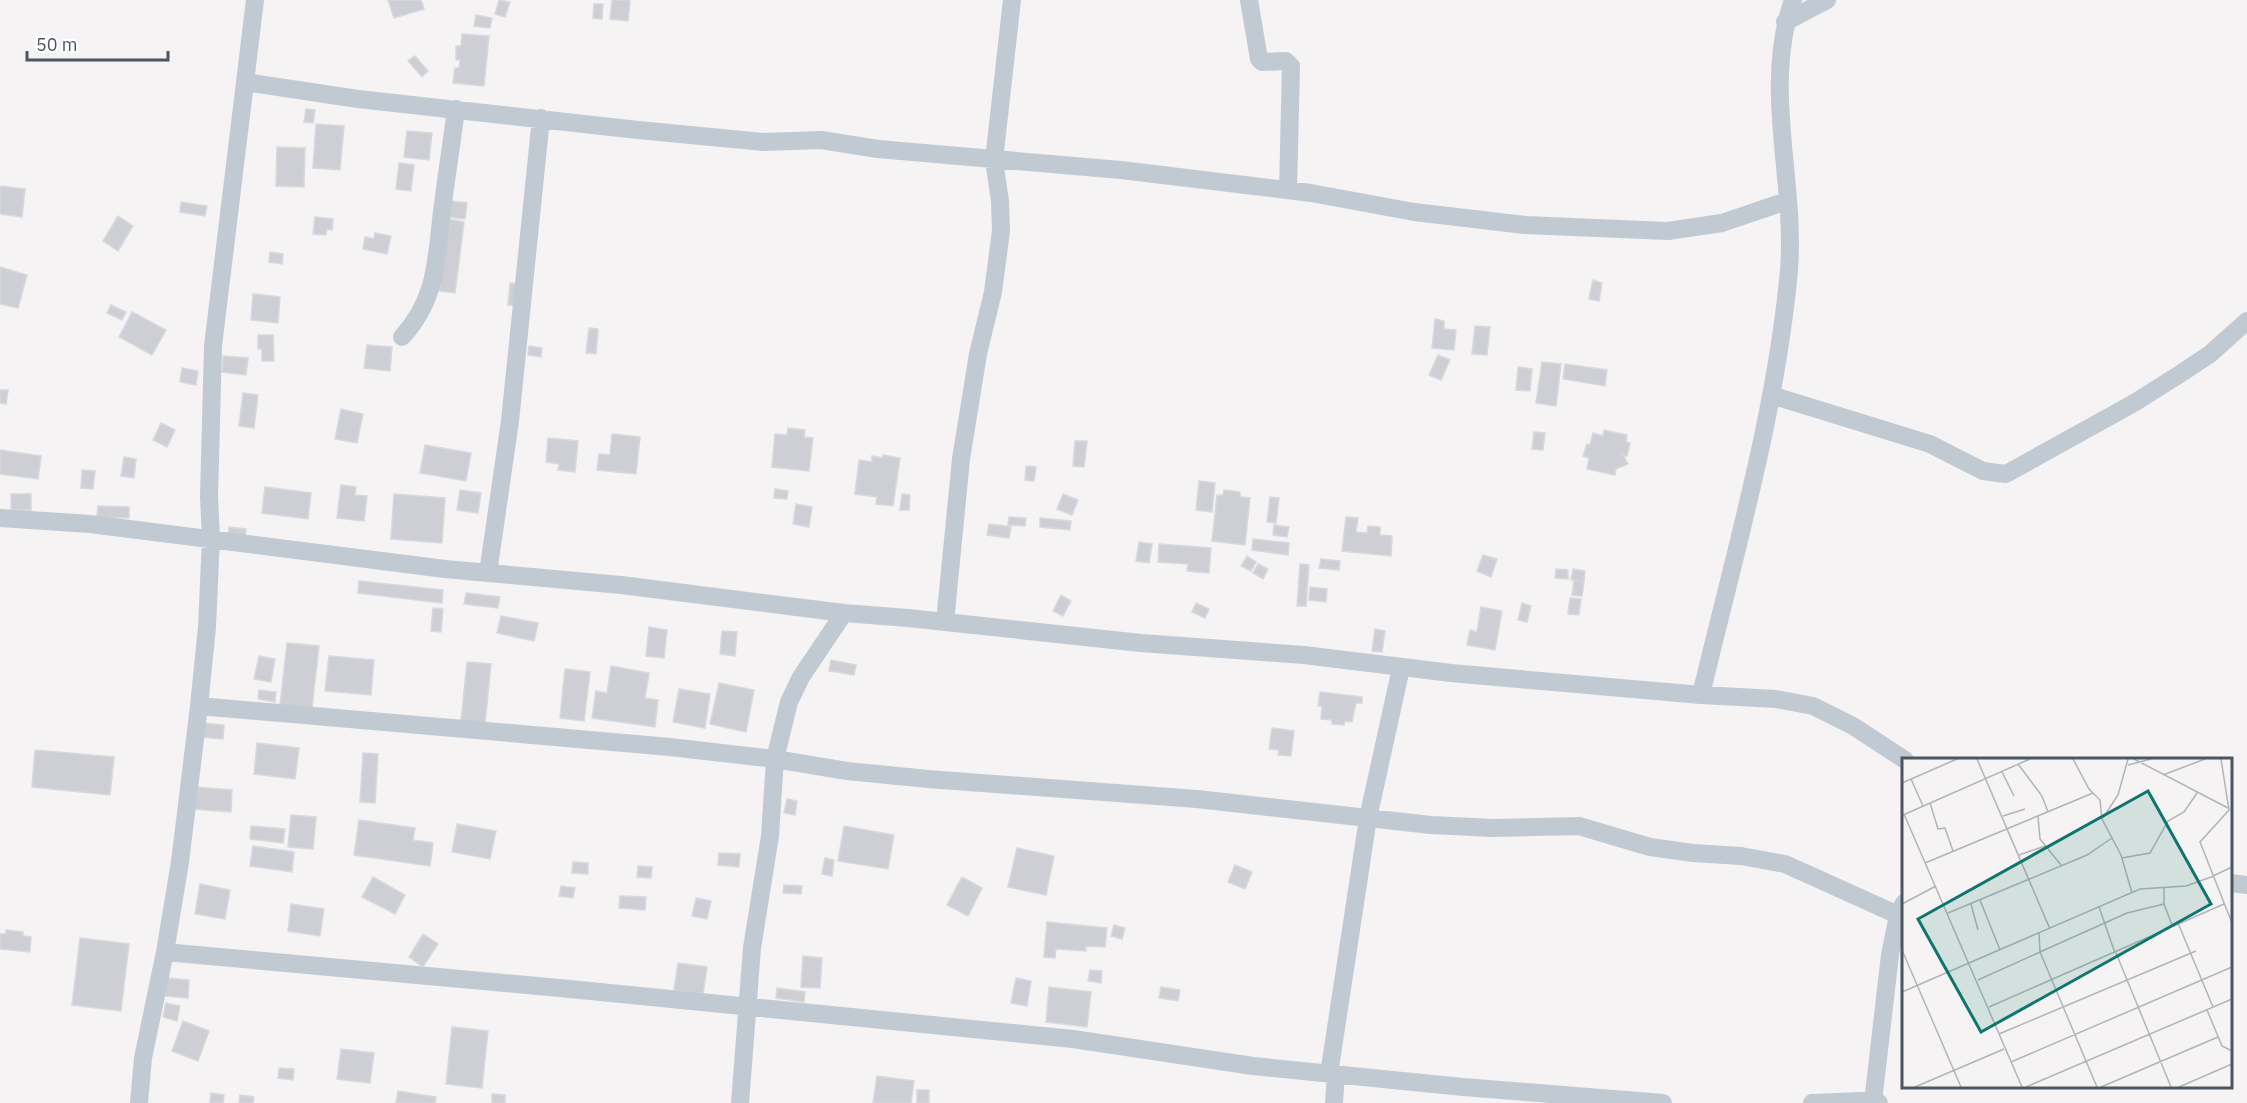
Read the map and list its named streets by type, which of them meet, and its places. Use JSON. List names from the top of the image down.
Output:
{
  "scale_bar": "50 m"
}
